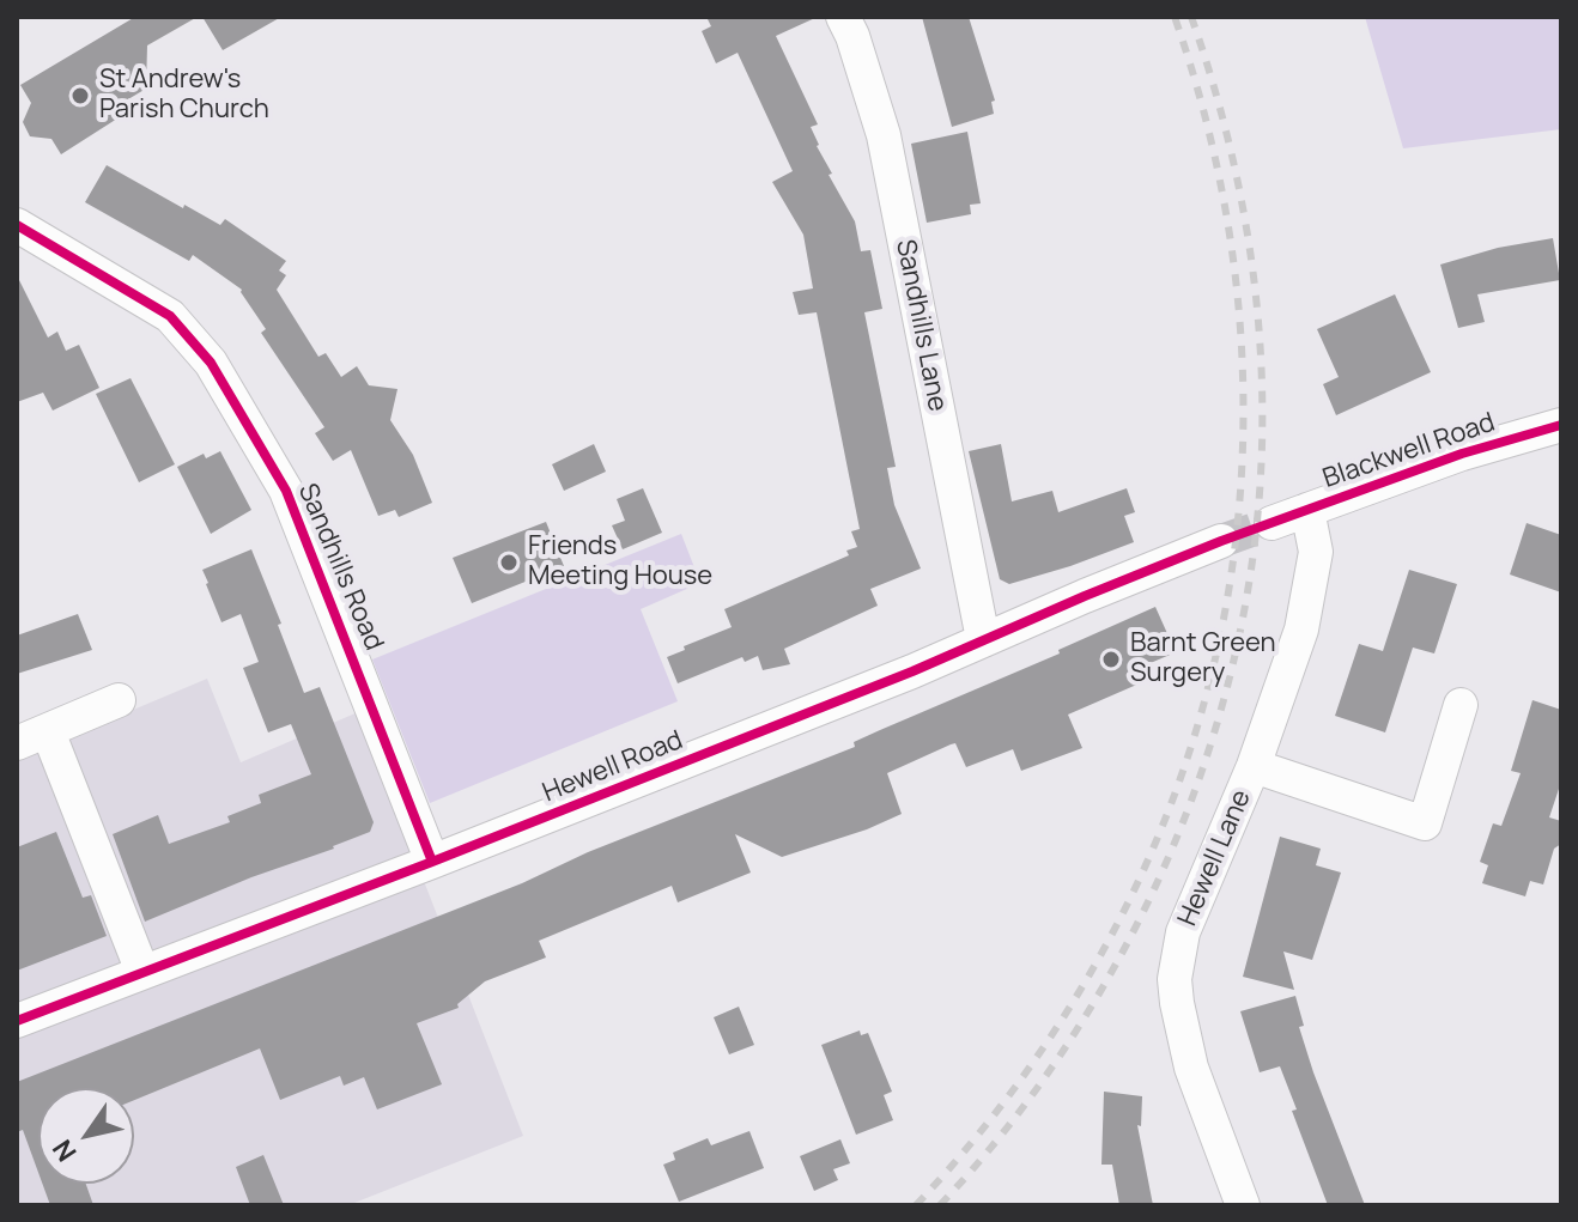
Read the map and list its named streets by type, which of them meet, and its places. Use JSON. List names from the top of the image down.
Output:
{
  "streets": {
    "street": [
      "Sandhills Lane",
      "Blackwell Road",
      "Sandhills Road",
      "Hewell Road",
      "Hewell Lane"
    ]
  },
  "crossings": [
    ["Sandhills Lane", "Hewell Road"],
    ["Blackwell Road", "Hewell Lane"],
    ["Sandhills Road", "Hewell Road"]
  ],
  "places": ["St Andrew's Parish Church", "Friends Meeting House", "Barnt Green Surgery"],
  "north": "bottom left"
}
